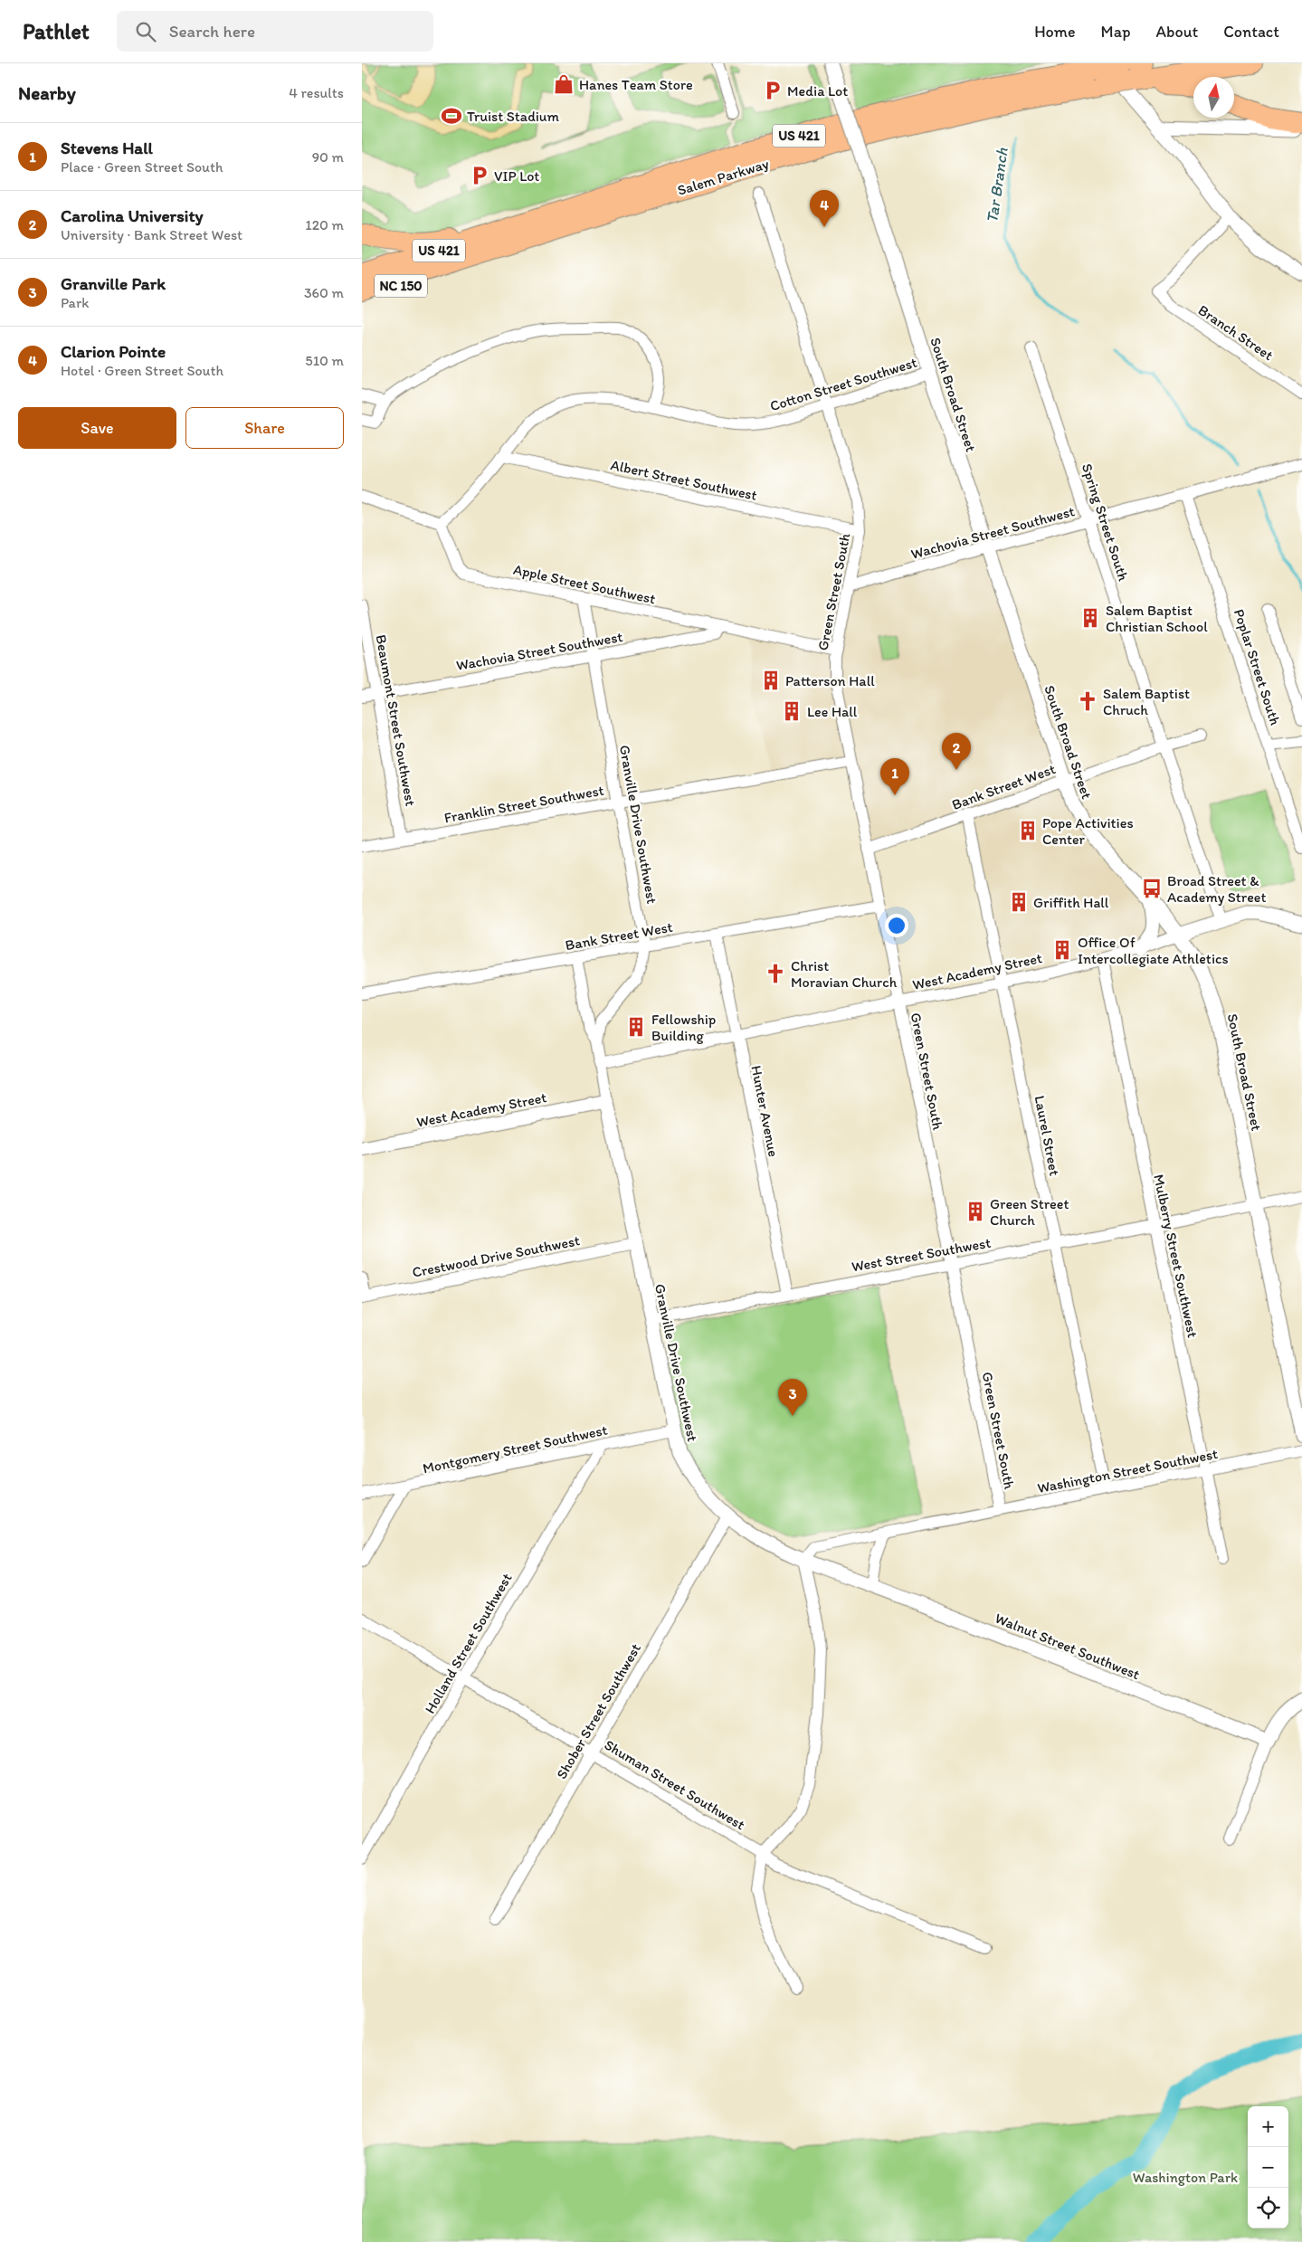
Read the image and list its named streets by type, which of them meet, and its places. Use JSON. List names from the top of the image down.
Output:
{
  "streets": {
    "highway": ["US 421", "Salem Parkway", "NC 150"],
    "street": [
      "Branch Street",
      "Cotton Street Southwest",
      "South Broad Street",
      "Albert Street Southwest",
      "Spring Street South",
      "Wachovia Street Southwest",
      "Apple Street Southwest",
      "Green Street South",
      "Poplar Street South",
      "Beaumont Street Southwest",
      "Bank Street West",
      "Franklin Street Southwest",
      "Granville Drive Southwest",
      "West Academy Street",
      "Hunter Avenue",
      "Laurel Street",
      "West Street Southwest",
      "Crestwood Drive Southwest",
      "Mulberry Street Southwest",
      "Montgomery Street Southwest",
      "Washington Street Southwest",
      "Holland Street Southwest",
      "Walnut Street Southwest",
      "Shober Street Southwest",
      "Shuman Street Southwest"
    ]
  },
  "crossings": [
    ["Salem Parkway", "NC 150"],
    ["Cotton Street Southwest", "South Broad Street"],
    ["Cotton Street Southwest", "Albert Street Southwest"],
    ["Cotton Street Southwest", "Apple Street Southwest"],
    ["Cotton Street Southwest", "Green Street South"],
    ["South Broad Street", "Wachovia Street Southwest"],
    ["South Broad Street", "Bank Street West"],
    ["South Broad Street", "West Academy Street"],
    ["South Broad Street", "West Street Southwest"],
    ["Albert Street Southwest", "Green Street South"],
    ["Spring Street South", "Wachovia Street Southwest"],
    ["Spring Street South", "Bank Street West"],
    ["Spring Street South", "West Academy Street"],
    ["Wachovia Street Southwest", "Apple Street Southwest"],
    ["Wachovia Street Southwest", "Green Street South"],
    ["Wachovia Street Southwest", "Poplar Street South"],
    ["Wachovia Street Southwest", "Beaumont Street Southwest"],
    ["Wachovia Street Southwest", "Granville Drive Southwest"],
    ["Apple Street Southwest", "Green Street South"],
    ["Apple Street Southwest", "Granville Drive Southwest"],
    ["Green Street South", "Bank Street West"],
    ["Green Street South", "Franklin Street Southwest"],
    ["Green Street South", "West Academy Street"],
    ["Green Street South", "West Street Southwest"],
    ["Green Street South", "Washington Street Southwest"],
    ["Beaumont Street Southwest", "Franklin Street Southwest"],
    ["Bank Street West", "Granville Drive Southwest"],
    ["Bank Street West", "Hunter Avenue"],
    ["Bank Street West", "Laurel Street"],
    ["Franklin Street Southwest", "Granville Drive Southwest"],
    ["Granville Drive Southwest", "West Academy Street"],
    ["Granville Drive Southwest", "West Street Southwest"],
    ["Granville Drive Southwest", "Crestwood Drive Southwest"],
    ["Granville Drive Southwest", "Montgomery Street Southwest"],
    ["Granville Drive Southwest", "Washington Street Southwest"],
    ["Granville Drive Southwest", "Walnut Street Southwest"],
    ["Granville Drive Southwest", "Shober Street Southwest"],
    ["West Academy Street", "Hunter Avenue"],
    ["West Academy Street", "Laurel Street"],
    ["West Academy Street", "Mulberry Street Southwest"],
    ["Hunter Avenue", "West Street Southwest"],
    ["Laurel Street", "West Street Southwest"],
    ["Laurel Street", "Washington Street Southwest"],
    ["West Street Southwest", "Mulberry Street Southwest"],
    ["Mulberry Street Southwest", "Washington Street Southwest"],
    ["Montgomery Street Southwest", "Holland Street Southwest"],
    ["Washington Street Southwest", "Walnut Street Southwest"],
    ["Holland Street Southwest", "Shuman Street Southwest"],
    ["Shober Street Southwest", "Shuman Street Southwest"]
  ],
  "water": ["Tar Branch"],
  "parks": ["Washington Park"],
  "places": {
    "shop": ["Hanes Team Store"],
    "parking": ["Media Lot", "VIP Lot"],
    "sports": ["Truist Stadium"],
    "building": [
      "Salem Baptist Christian School",
      "Patterson Hall",
      "Lee Hall",
      "Pope Activities Center",
      "Griffith Hall",
      "Office Of Intercollegiate Athletics",
      "Fellowship Building",
      "Green Street Church"
    ],
    "church": ["Salem Baptist Chruch", "Christ Moravian Church"],
    "bus stop": ["Broad Street & Academy Street"]
  },
  "north": "top",
  "page": {
    "header": "Pathlet",
    "search": "Search here",
    "nav": [
      "Home",
      "Map",
      "About",
      "Contact"
    ],
    "heading": ["Nearby", "4 results"],
    "list": [
      {
        "mark": "1",
        "name": "Stevens Hall",
        "note": "Place · Green Street South",
        "value": "90 m"
      },
      {
        "mark": "2",
        "name": "Carolina University",
        "note": "University · Bank Street West",
        "value": "120 m"
      },
      {
        "mark": "3",
        "name": "Granville Park",
        "note": "Park",
        "value": "360 m"
      },
      {
        "mark": "4",
        "name": "Clarion Pointe",
        "note": "Hotel · Green Street South",
        "value": "510 m"
      }
    ],
    "pins": [
      "4",
      "2",
      "1",
      "3"
    ],
    "buttons": ["Save", "Share"],
    "map_buttons": ["+", "−"]
  }
}
